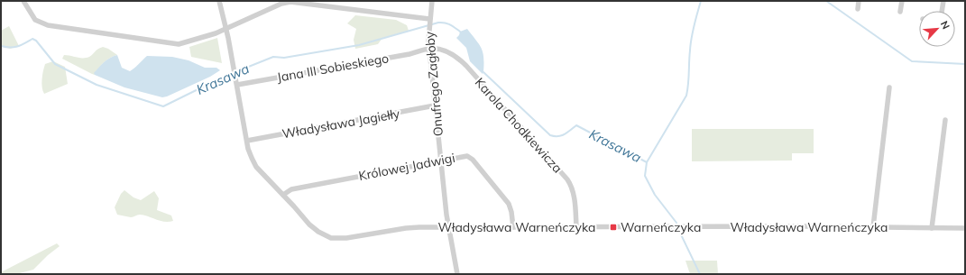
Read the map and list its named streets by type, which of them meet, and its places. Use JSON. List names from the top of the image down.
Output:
{
  "streets": {
    "street": [
      "Jana III Sobieskiego",
      "Onufrego Zagłoby",
      "Władysława Jagiełły",
      "Karola Chodkiewicza",
      "Królowej Jadwigi",
      "Władysława Warneńczyka"
    ]
  },
  "crossings": [
    ["Jana III Sobieskiego", "Onufrego Zagłoby"],
    ["Jana III Sobieskiego", "Karola Chodkiewicza"],
    ["Jana III Sobieskiego", "Władysława Warneńczyka"],
    ["Onufrego Zagłoby", "Władysława Jagiełły"],
    ["Onufrego Zagłoby", "Karola Chodkiewicza"],
    ["Onufrego Zagłoby", "Królowej Jadwigi"],
    ["Onufrego Zagłoby", "Władysława Warneńczyka"],
    ["Władysława Jagiełły", "Władysława Warneńczyka"],
    ["Karola Chodkiewicza", "Władysława Warneńczyka"],
    ["Królowej Jadwigi", "Władysława Warneńczyka"]
  ],
  "water": ["Krasawa"],
  "places": {
    "transit": ["Warneńczyka"]
  },
  "north": "top right"
}
